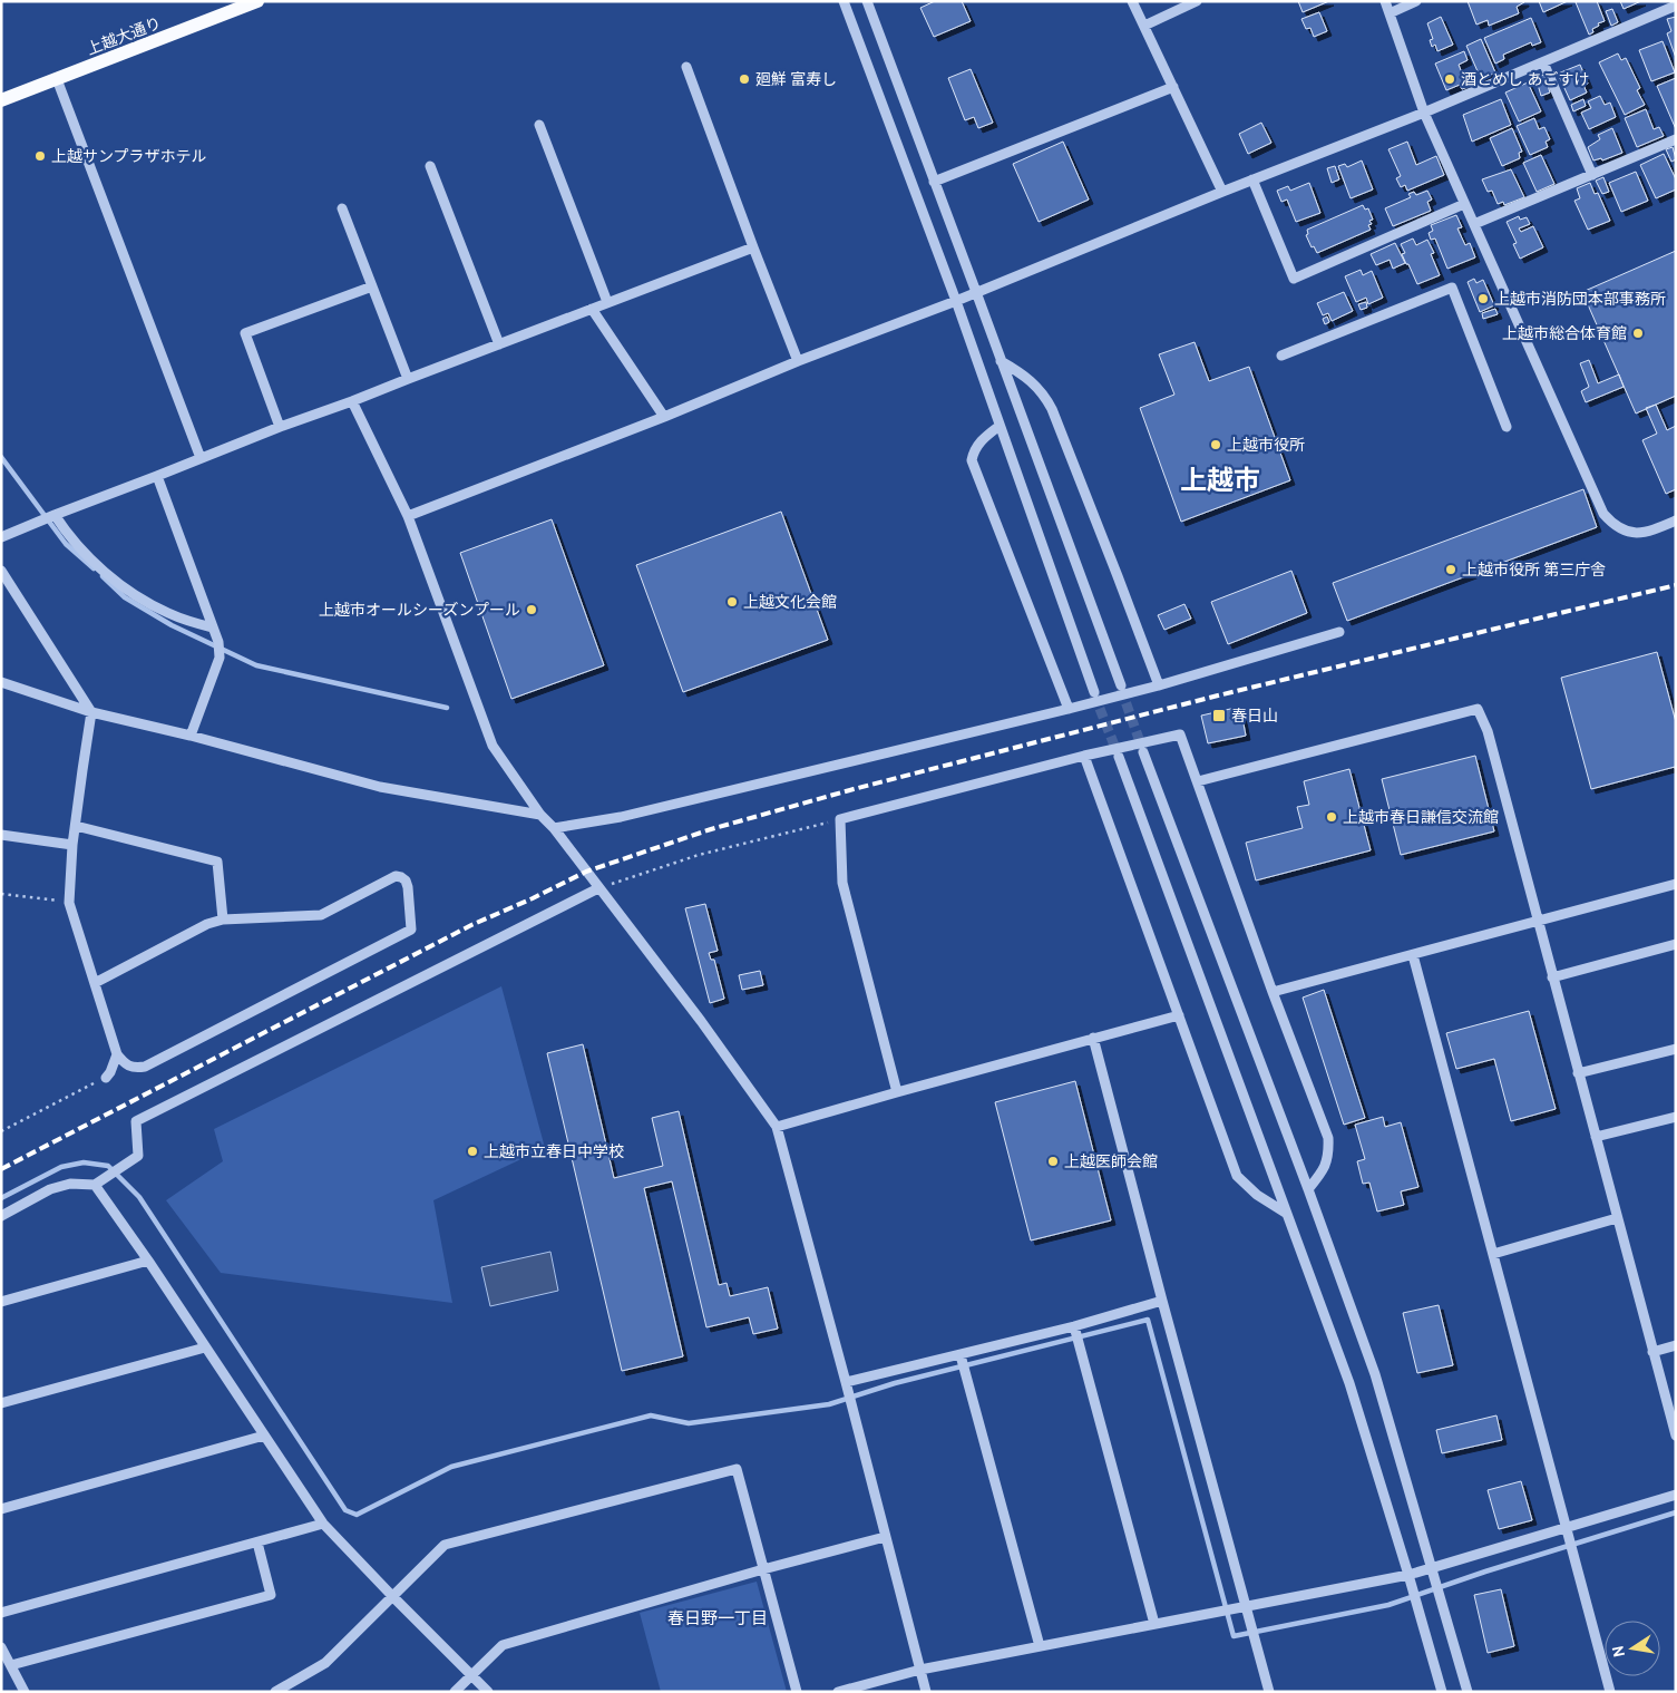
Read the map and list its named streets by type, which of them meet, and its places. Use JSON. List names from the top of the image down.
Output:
{
  "streets": {
    "main road": ["上越大通り"]
  },
  "districts": ["上越市", "春日野一丁目"],
  "places": {
    "other": [
      "廻鮮 富寿し",
      "酒とめし あごすけ",
      "上越サンプラザホテル",
      "上越市消防団本部事務所",
      "上越市総合体育館",
      "上越市役所",
      "上越市役所 第三庁舎",
      "上越文化会館",
      "上越市オールシーズンプール",
      "上越市春日謙信交流館",
      "上越市立春日中学校",
      "上越医師会館"
    ],
    "transit": ["春日山"]
  },
  "north": "left"
}
